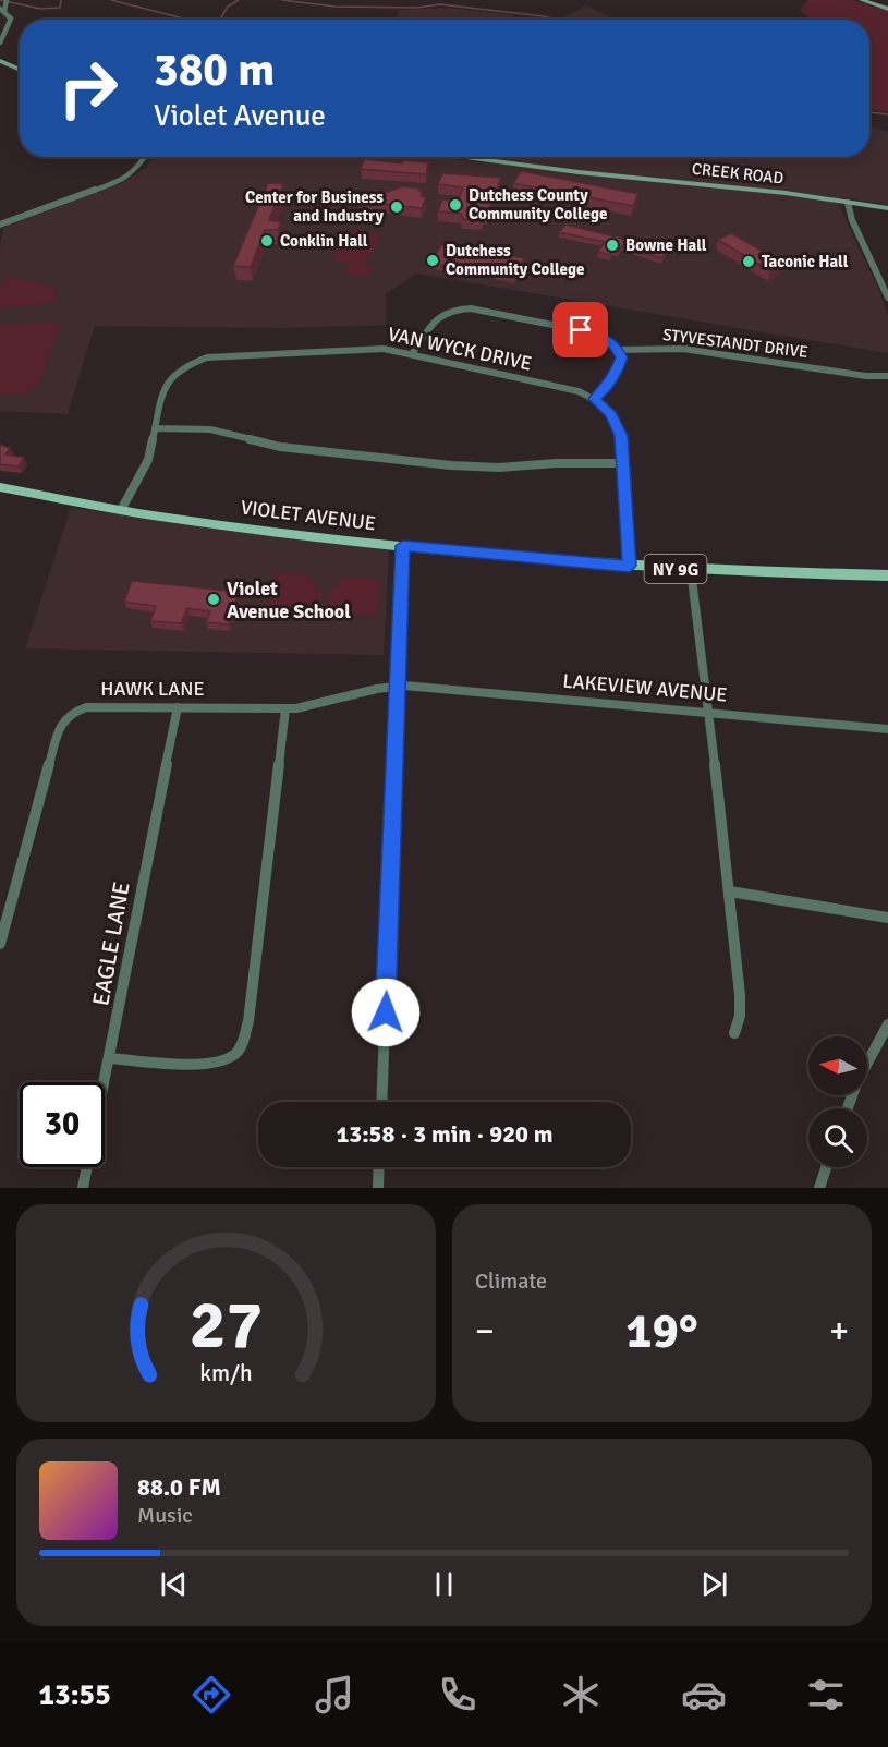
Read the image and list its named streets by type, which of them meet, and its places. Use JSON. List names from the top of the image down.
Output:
{
  "streets": {
    "main road": ["VIOLET AVENUE", "NY 9G"],
    "street": [
      "CREEK ROAD",
      "STYVESTANDT DRIVE",
      "VAN WYCK DRIVE",
      "LAKEVIEW AVENUE",
      "HAWK LANE",
      "EAGLE LANE"
    ]
  },
  "crossings": [
    ["VAN WYCK DRIVE", "VIOLET AVENUE"],
    ["LAKEVIEW AVENUE", "HAWK LANE"],
    ["HAWK LANE", "EAGLE LANE"]
  ],
  "places": [
    "Dutchess County Community College",
    "Center for Business and Industry",
    "Conklin Hall",
    "Bowne Hall",
    "Dutchess Community College",
    "Taconic Hall",
    "Violet Avenue School"
  ],
  "north": "left",
  "page": {
    "turn": ["380 m", "Violet Avenue"],
    "limit": "30",
    "trip": "13:58 · 3 min · 920 m",
    "tile": "Climate",
    "heat": ["−", "19°", "+"],
    "song": ["88.0 FM", "Music"],
    "tabs": "13:55",
    "gauge": ["27", "km/h"]
  }
}
